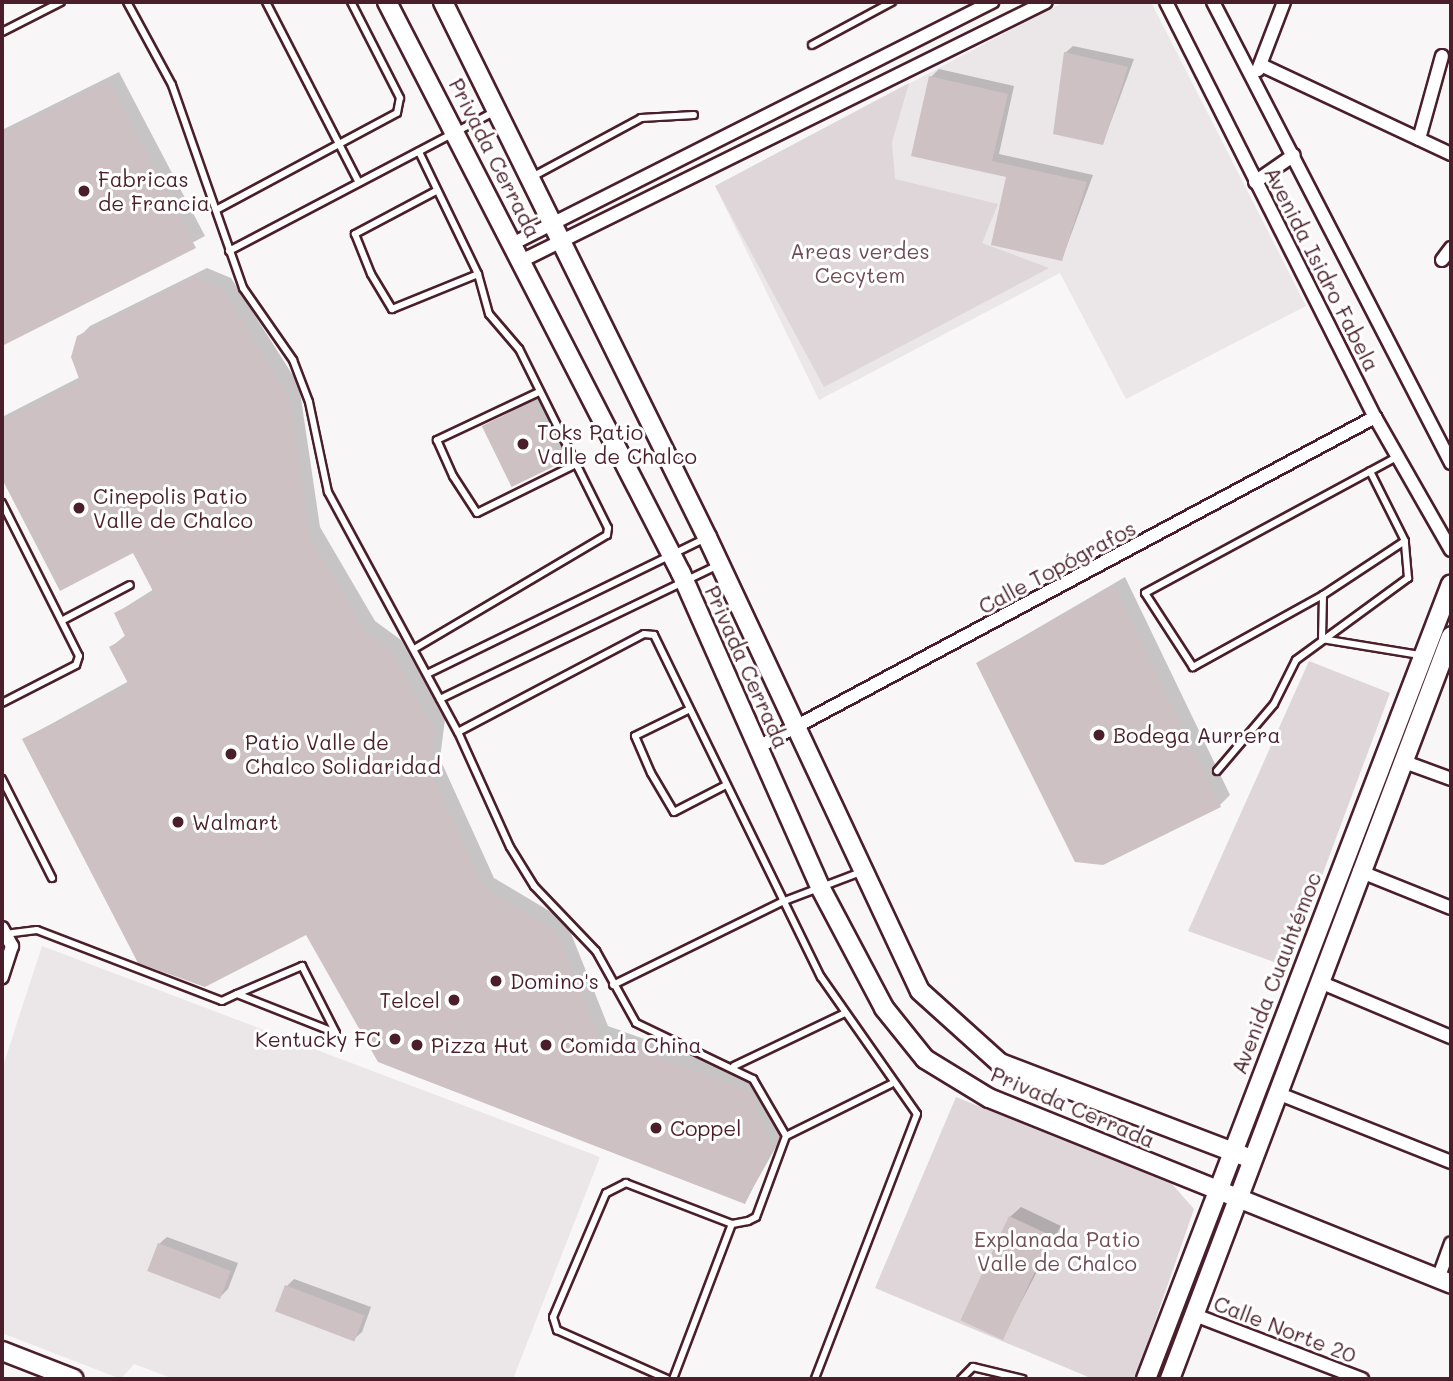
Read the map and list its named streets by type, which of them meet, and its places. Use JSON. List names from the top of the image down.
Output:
{
  "streets": {
    "street": [
      "Privada Cerrada",
      "Avenida Isidro Fabela",
      "Calle Topógrafos",
      "Avenida Cuauhtémoc",
      "Calle Norte 20"
    ]
  },
  "crossings": [
    ["Privada Cerrada", "Calle Topógrafos"],
    ["Privada Cerrada", "Avenida Cuauhtémoc"],
    ["Avenida Isidro Fabela", "Calle Topógrafos"],
    ["Avenida Cuauhtémoc", "Calle Norte 20"]
  ],
  "parks": ["Areas verdes Cecytem", "Explanada Patio Valle de Chalco"],
  "places": [
    "Fabricas de Francia",
    "Toks Patio Valle de Chalco",
    "Cinepolis Patio Valle de Chalco",
    "Bodega Aurrera",
    "Patio Valle de Chalco Solidaridad",
    "Walmart",
    "Domino's",
    "Telcel",
    "Kentucky FC",
    "Pizza Hut",
    "Comida China",
    "Coppel"
  ]
}
